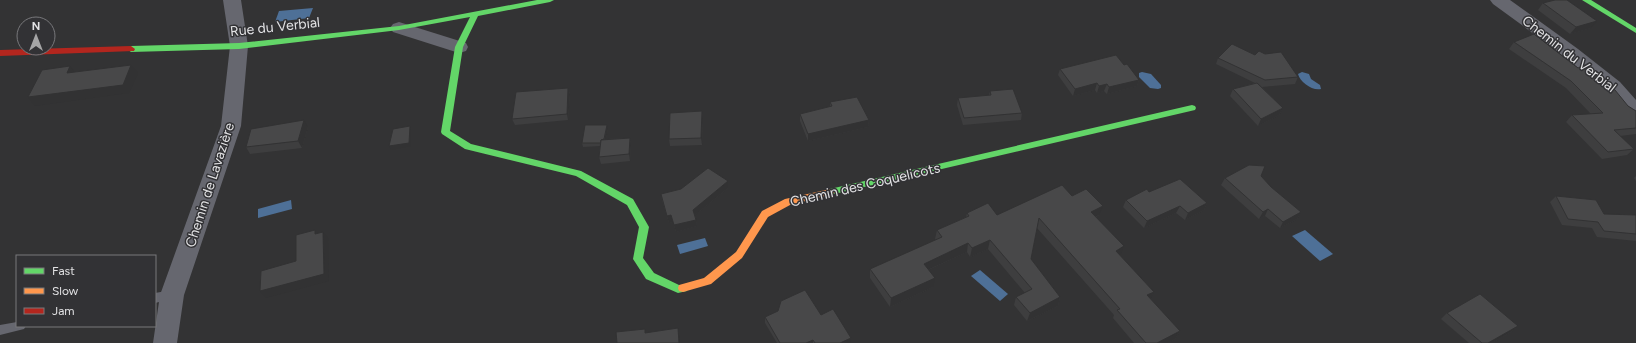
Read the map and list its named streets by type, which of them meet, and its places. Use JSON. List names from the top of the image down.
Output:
{
  "streets": {
    "street": [
      "Rue du Verbial",
      "Chemin du Verbial",
      "Chemin de Lavazière",
      "Chemin des Coquelicots"
    ]
  },
  "crossings": [
    ["Rue du Verbial", "Chemin de Lavazière"],
    ["Rue du Verbial", "Chemin des Coquelicots"]
  ],
  "legend": ["Fast", "Slow", "Jam"],
  "north": "top"
}
